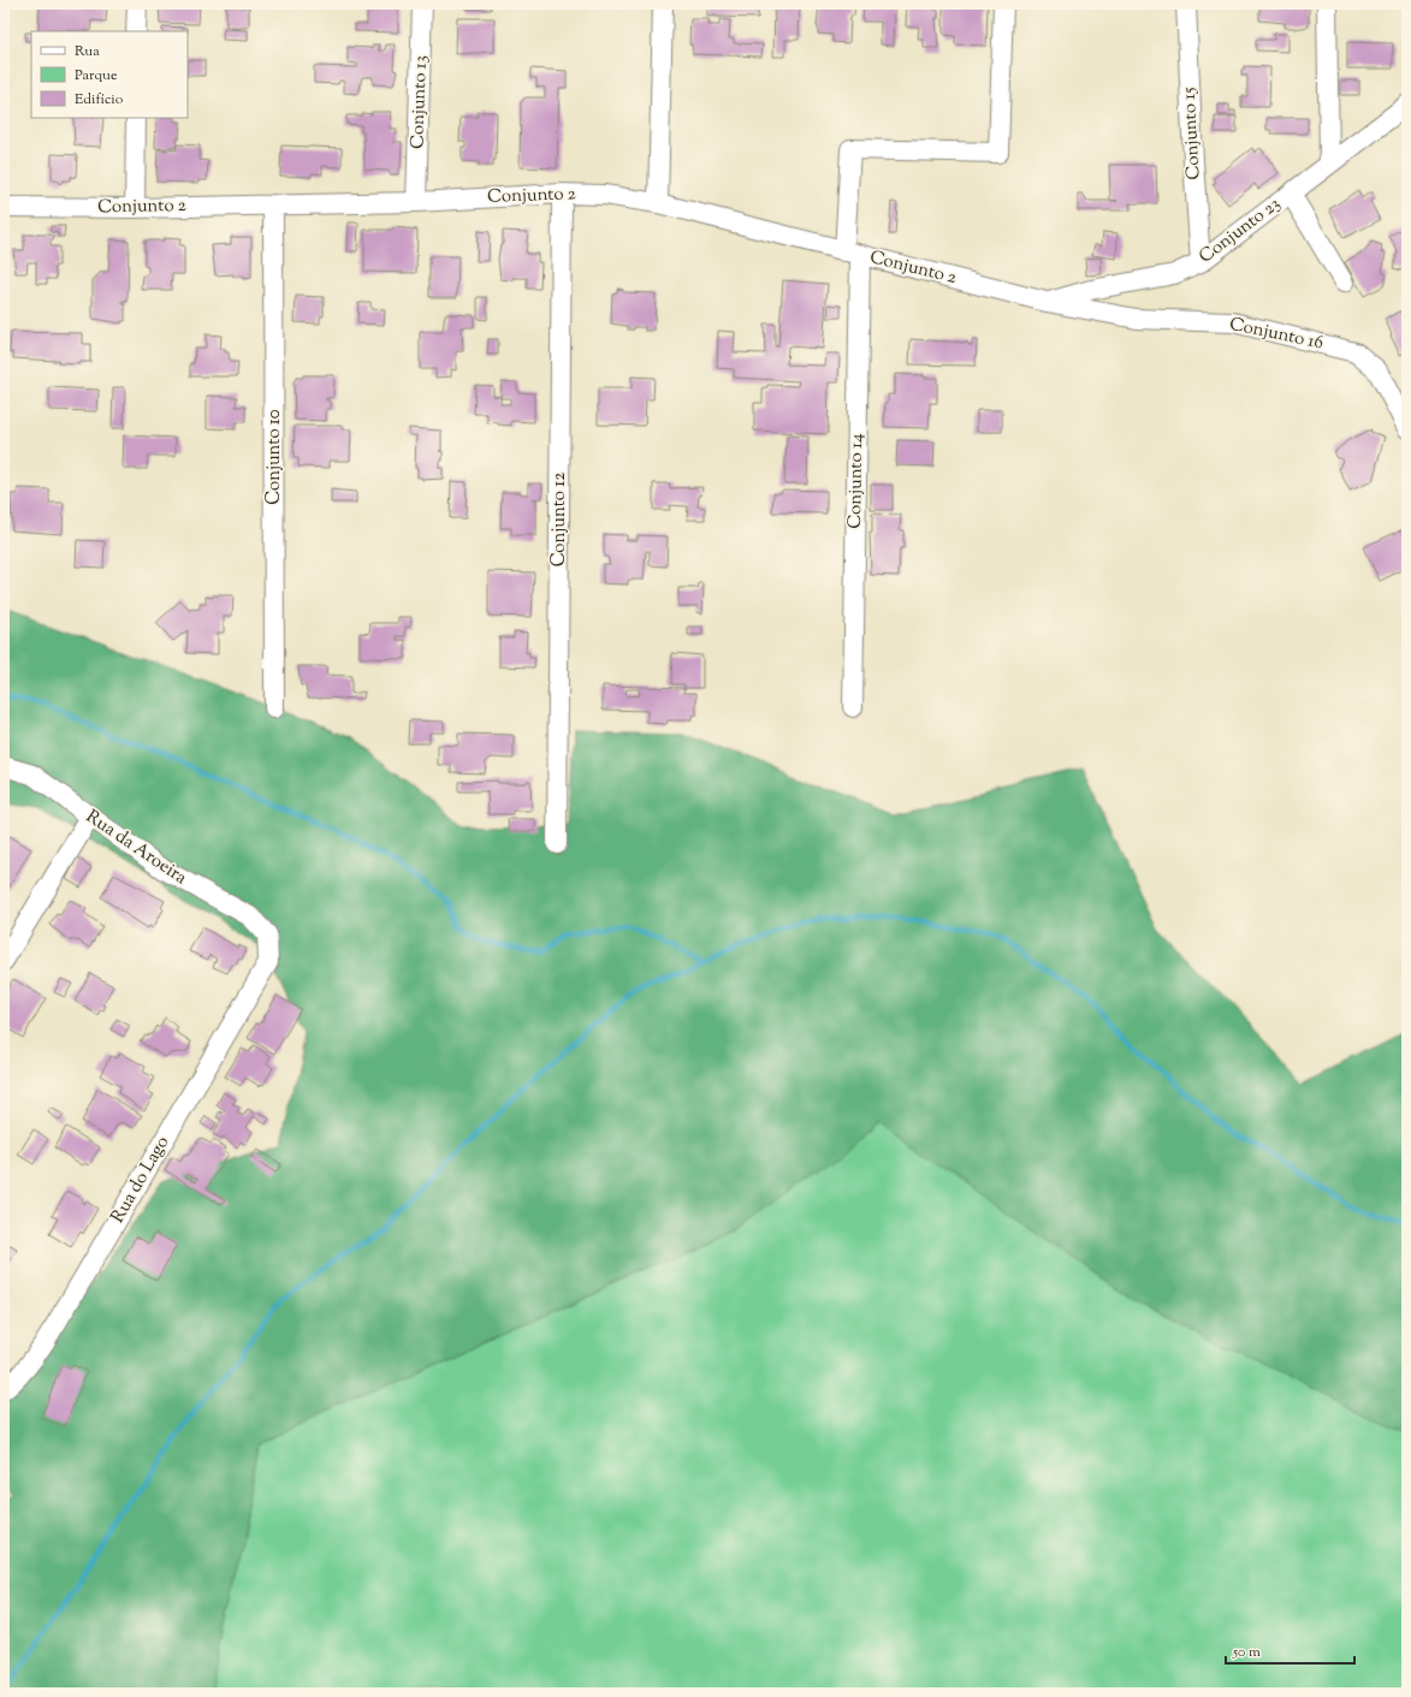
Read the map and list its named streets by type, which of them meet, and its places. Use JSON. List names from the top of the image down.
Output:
{
  "streets": {
    "street": [
      "Conjunto 13",
      "Conjunto 15",
      "Conjunto 2",
      "Conjunto 23",
      "Conjunto 16",
      "Conjunto 10",
      "Conjunto 14",
      "Conjunto 12",
      "Rua da Aroeira",
      "Rua do Lago"
    ]
  },
  "crossings": [
    ["Conjunto 13", "Conjunto 2"],
    ["Conjunto 15", "Conjunto 23"],
    ["Conjunto 2", "Conjunto 23"],
    ["Conjunto 2", "Conjunto 16"],
    ["Conjunto 2", "Conjunto 10"],
    ["Conjunto 2", "Conjunto 14"],
    ["Conjunto 2", "Conjunto 12"],
    ["Conjunto 23", "Conjunto 16"],
    ["Rua da Aroeira", "Rua do Lago"]
  ],
  "legend": ["Rua", "Parque", "Edifício"],
  "scale_bar": "50 m"
}
